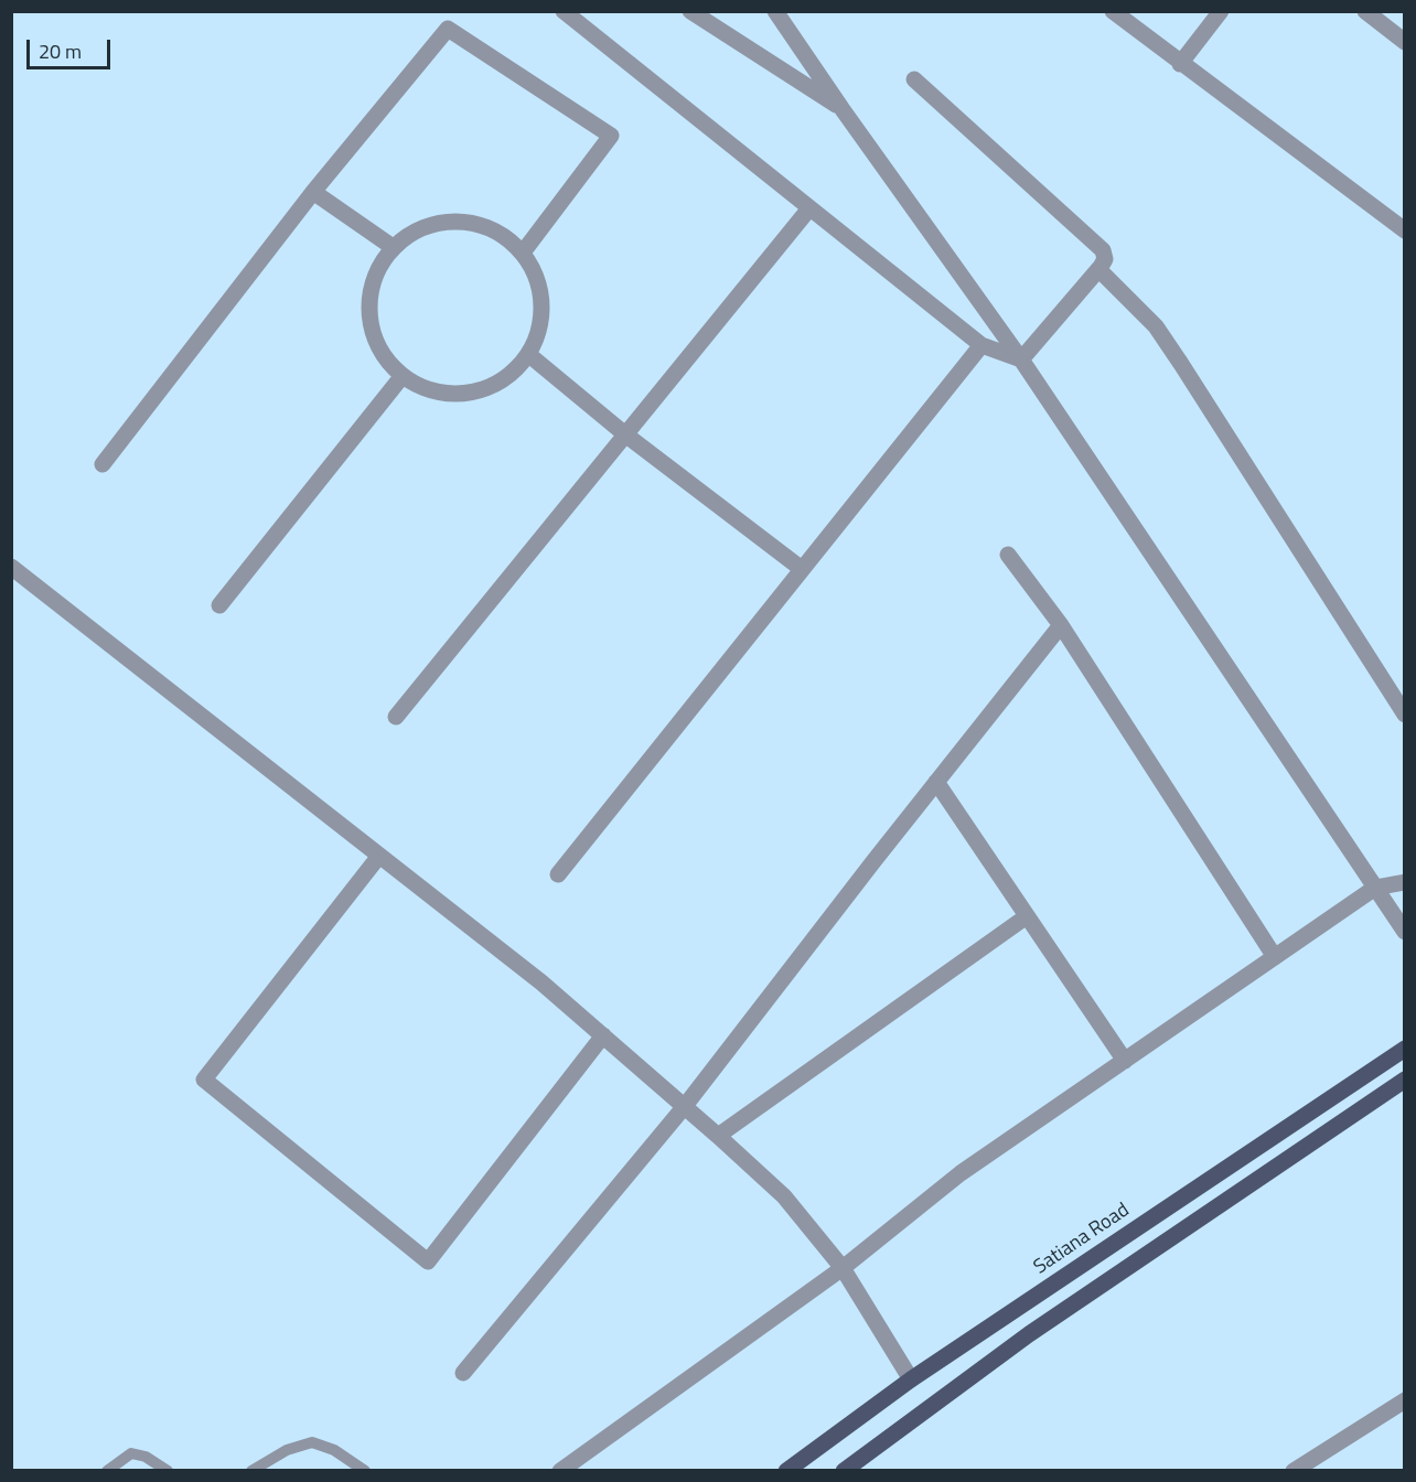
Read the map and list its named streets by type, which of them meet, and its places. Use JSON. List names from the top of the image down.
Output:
{
  "streets": {
    "main road": ["Satiana Road"]
  },
  "scale_bar": "20 m"
}
